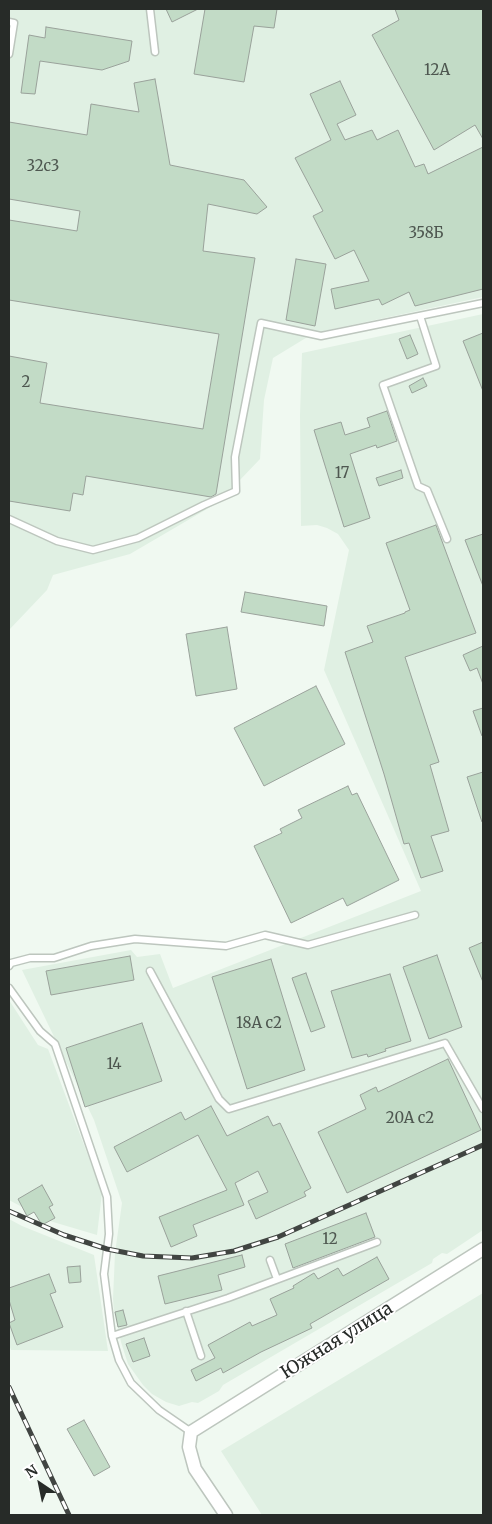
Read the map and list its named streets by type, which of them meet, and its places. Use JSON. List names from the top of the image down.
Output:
{
  "streets": {
    "street": ["Южная улица"]
  },
  "house_numbers": [
    "12А",
    "32с3",
    "358Б",
    "2",
    "17",
    "18А с2",
    "14",
    "20А с2",
    "12"
  ],
  "north": "top left"
}
